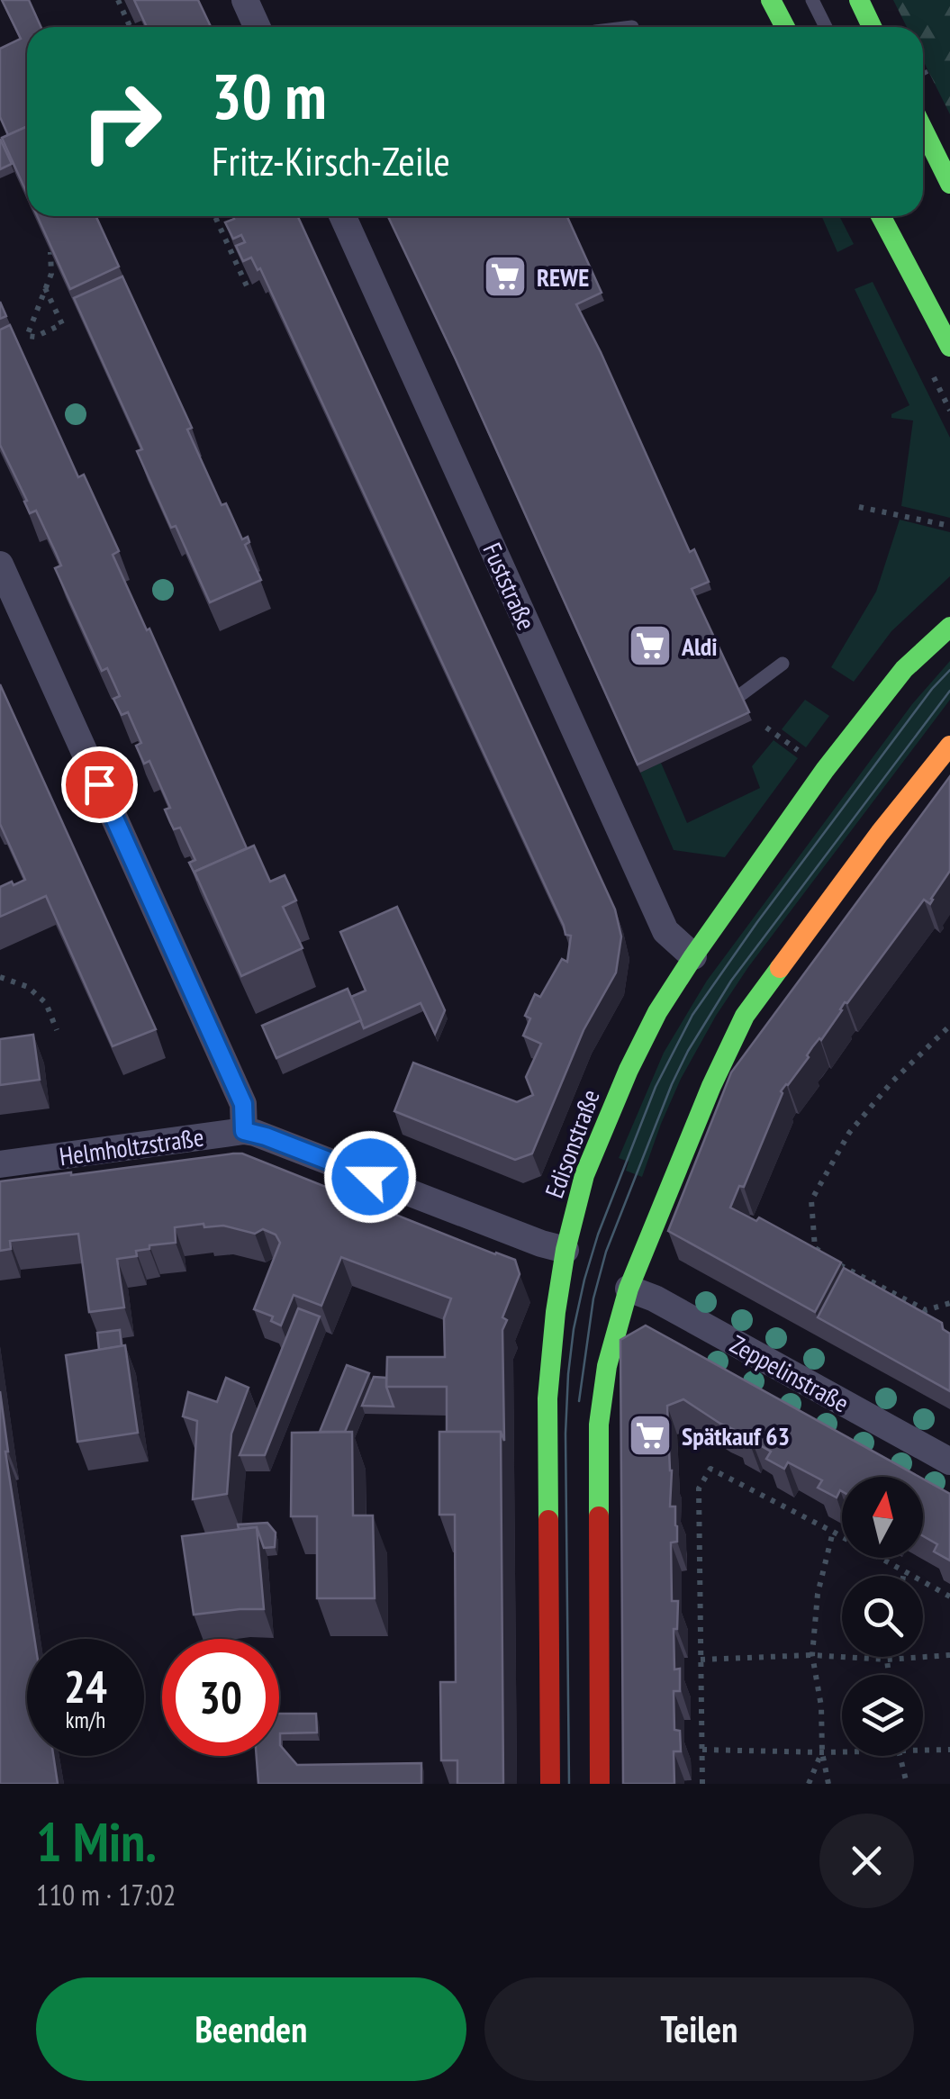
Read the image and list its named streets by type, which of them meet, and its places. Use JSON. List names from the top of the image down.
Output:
{
  "streets": {
    "main road": ["Edisonstraße"],
    "street": ["Fuststraße", "Helmholtzstraße", "Zeppelinstraße"]
  },
  "crossings": [
    ["Fuststraße", "Edisonstraße"],
    ["Edisonstraße", "Helmholtzstraße"]
  ],
  "places": {
    "supermarket": ["REWE", "Aldi", "Spätkauf 63"]
  },
  "north": "top",
  "page": {
    "turn": ["30 m", "Fritz-Kirsch-Zeile"],
    "speed": "24 km/h",
    "limit": "30",
    "heading": ["1 Min.", "110 m · 17:02"],
    "buttons": ["Beenden", "Teilen"]
  }
}
